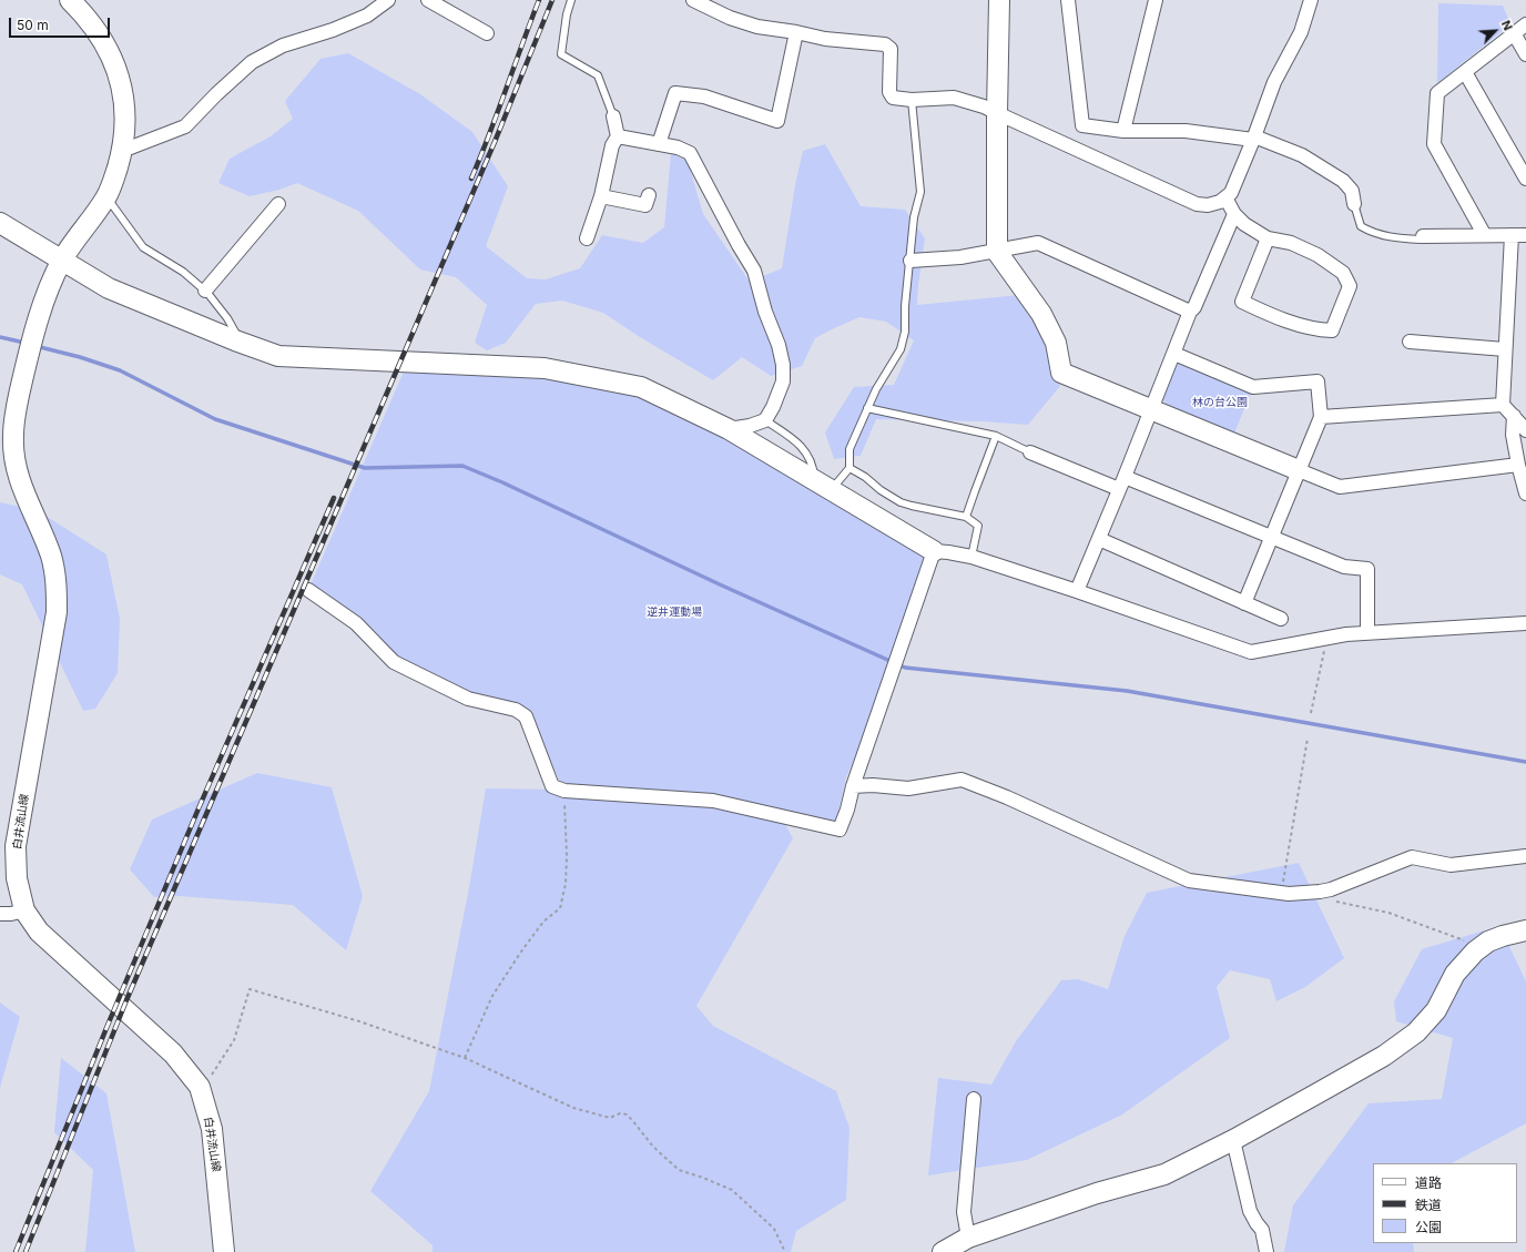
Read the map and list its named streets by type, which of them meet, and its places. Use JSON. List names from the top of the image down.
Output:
{
  "streets": {
    "street": ["白井流山線"]
  },
  "parks": ["林の台公園", "逆井運動場"],
  "legend": ["道路", "鉄道", "公園"],
  "scale_bar": "50 m",
  "north": "top right"
}
